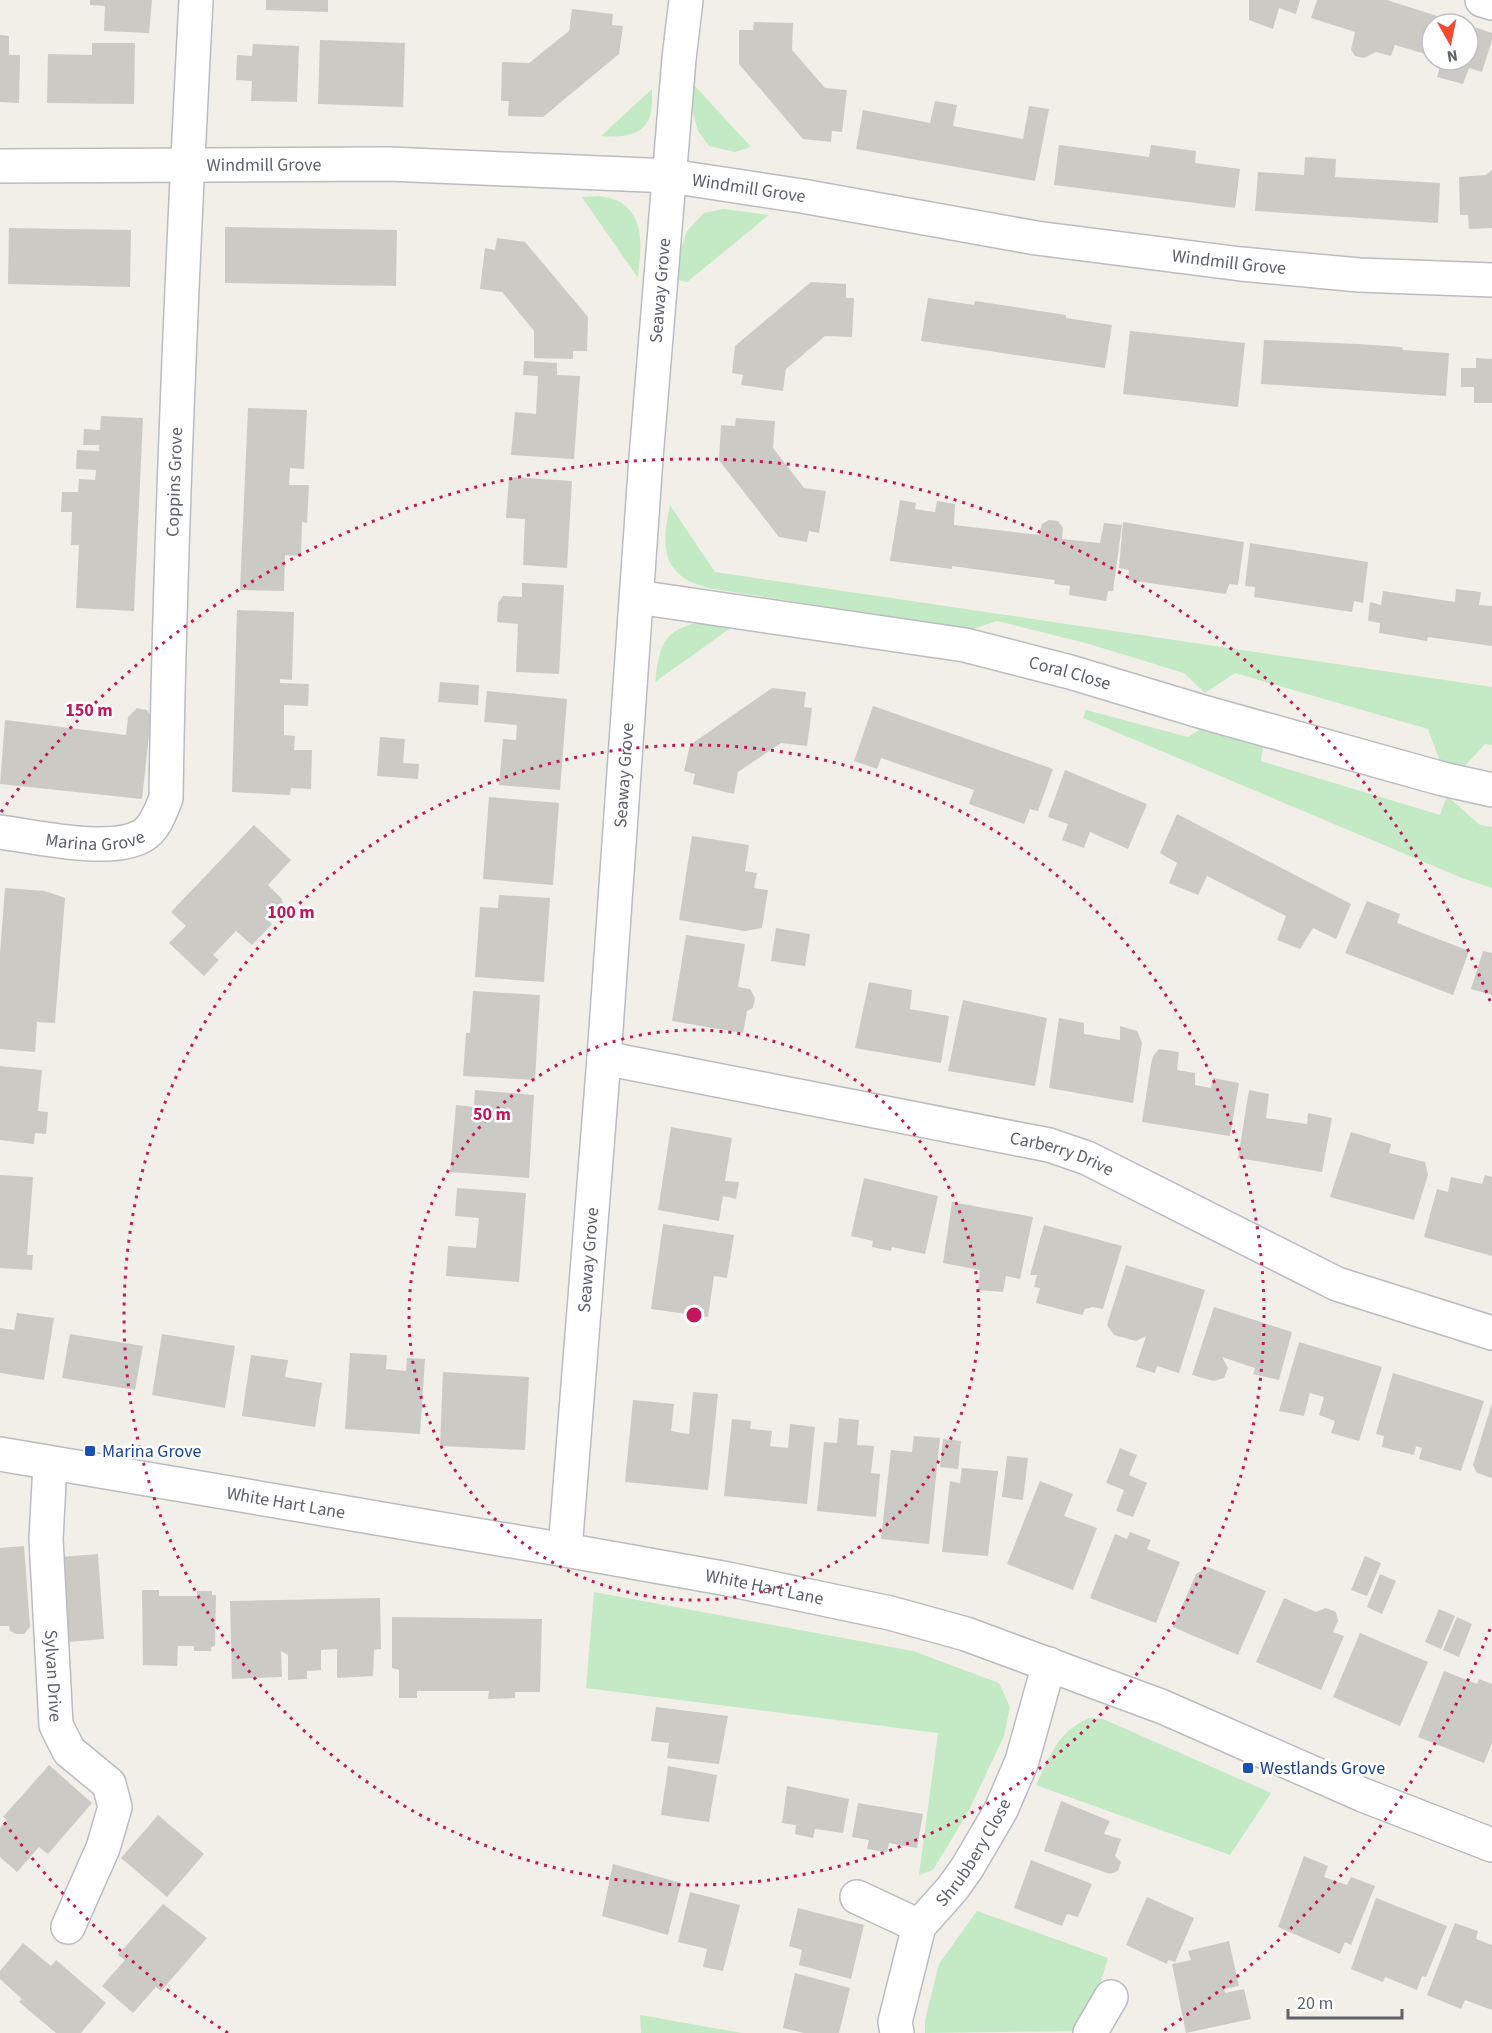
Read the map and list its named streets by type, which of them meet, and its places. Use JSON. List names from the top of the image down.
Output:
{
  "streets": {
    "street": [
      "Windmill Grove",
      "Seaway Grove",
      "Coppins Grove",
      "Coral Close",
      "Marina Grove",
      "Carberry Drive",
      "White Hart Lane",
      "Sylvan Drive",
      "Shrubbery Close"
    ]
  },
  "crossings": [
    ["Windmill Grove", "Seaway Grove"],
    ["Windmill Grove", "Coppins Grove"],
    ["Seaway Grove", "Coral Close"],
    ["Seaway Grove", "Carberry Drive"],
    ["Seaway Grove", "White Hart Lane"],
    ["Coppins Grove", "Marina Grove"],
    ["White Hart Lane", "Sylvan Drive"],
    ["White Hart Lane", "Shrubbery Close"]
  ],
  "places": {
    "transit": ["Marina Grove", "Westlands Grove"]
  },
  "scale_bar": "20 m",
  "north": "bottom",
  "rings": ["150 m", "100 m", "50 m"]
}
